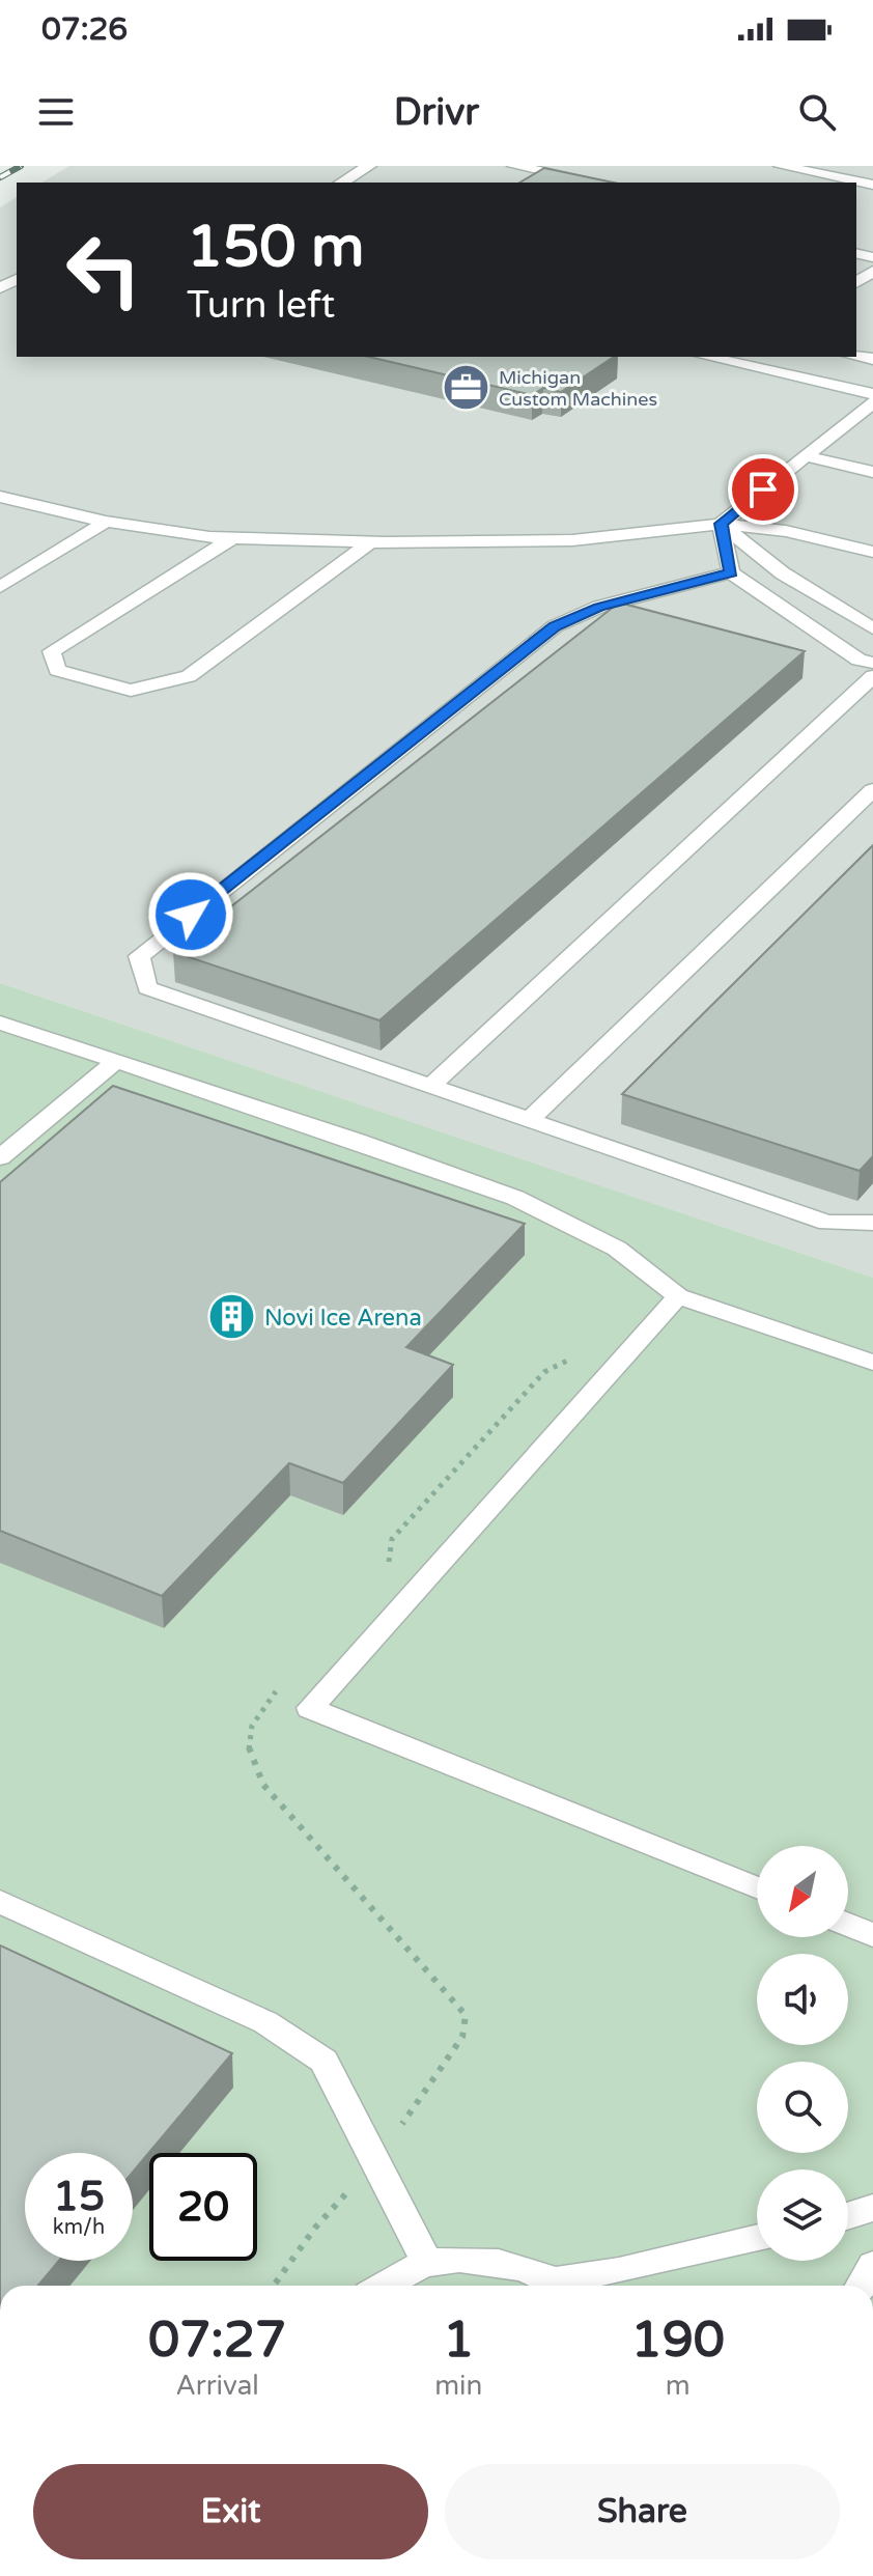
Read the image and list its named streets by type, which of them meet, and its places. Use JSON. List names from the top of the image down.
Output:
{
  "places": {
    "office": ["Michigan Custom Machines"],
    "building": ["Novi Ice Arena"]
  },
  "north": "bottom left",
  "page": {
    "status": "07:26",
    "header": "Drivr",
    "turn": ["150 m", "Turn left"],
    "speed": "15 km/h",
    "limit": "20",
    "eta": [
      "07:27",
      "Arrival",
      "1",
      "min",
      "190",
      "m"
    ],
    "buttons": ["Exit", "Share"]
  }
}
